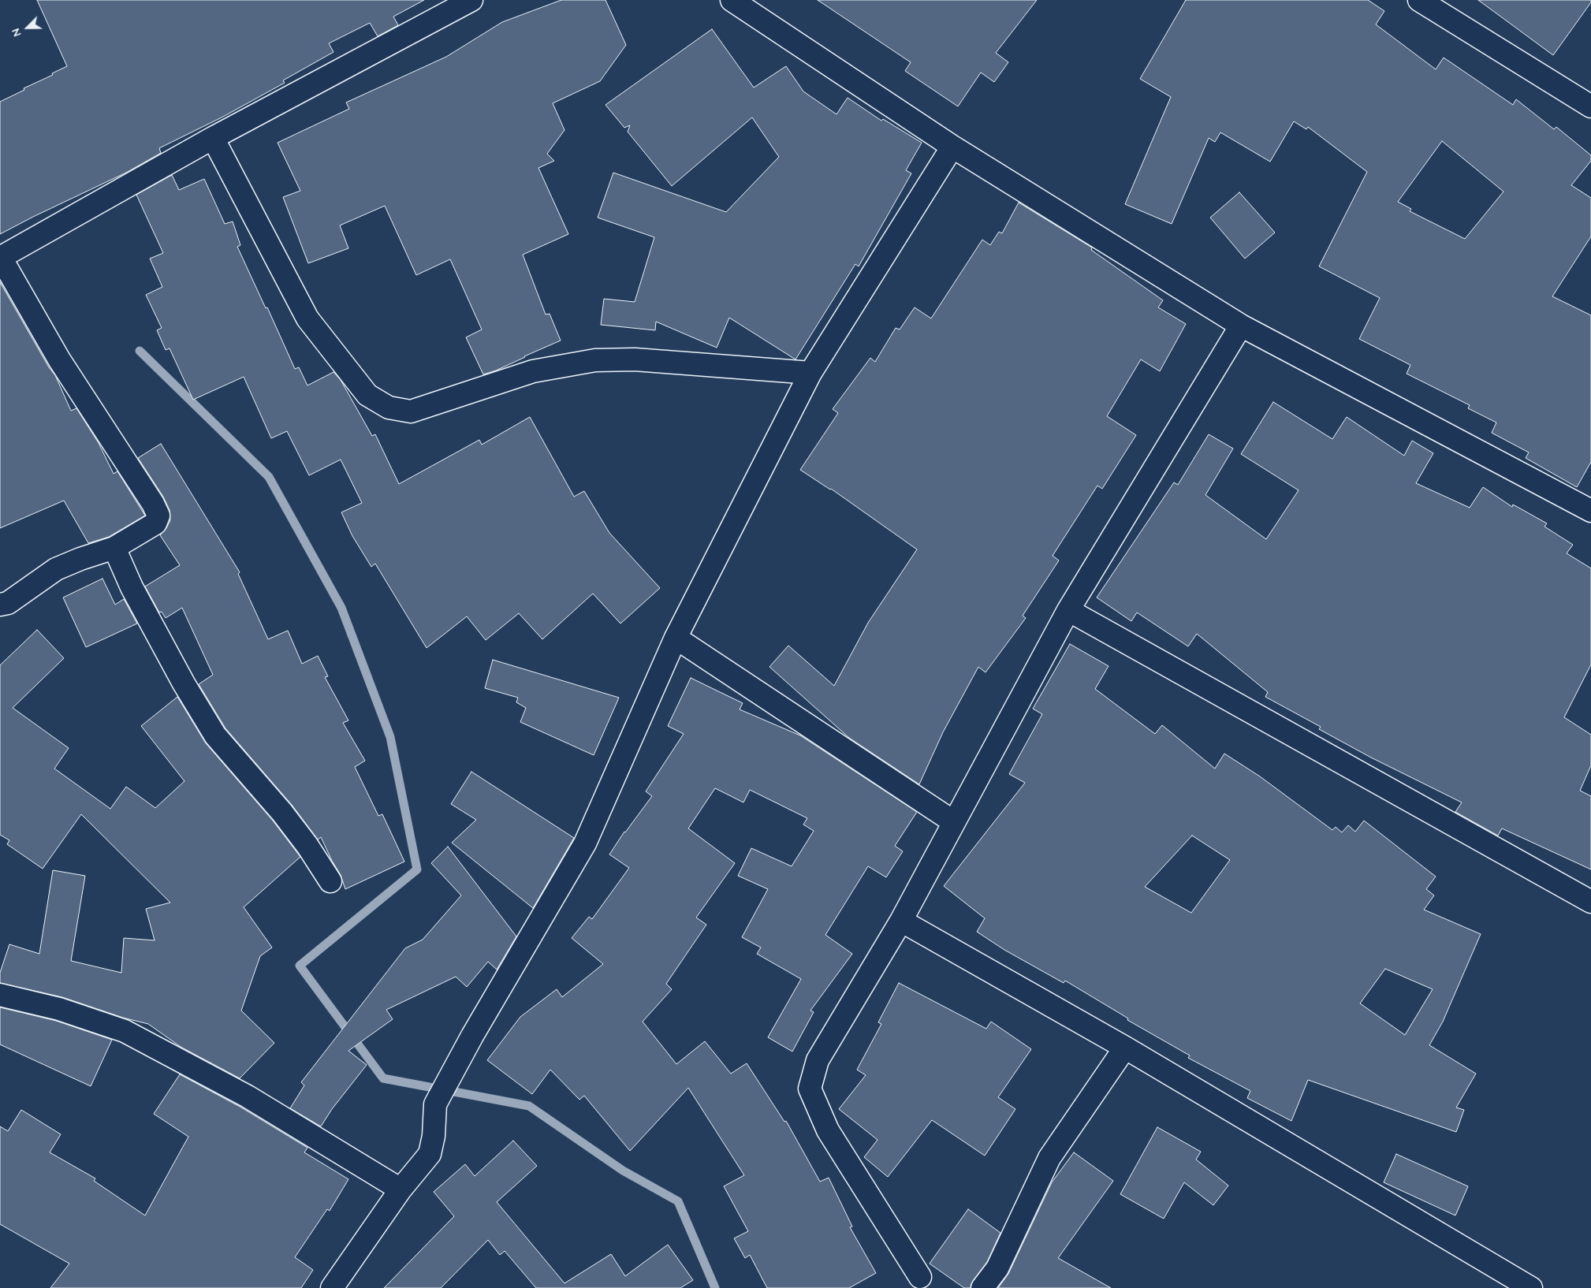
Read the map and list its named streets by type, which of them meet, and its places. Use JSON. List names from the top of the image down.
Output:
{
  "north": "bottom left"
}
